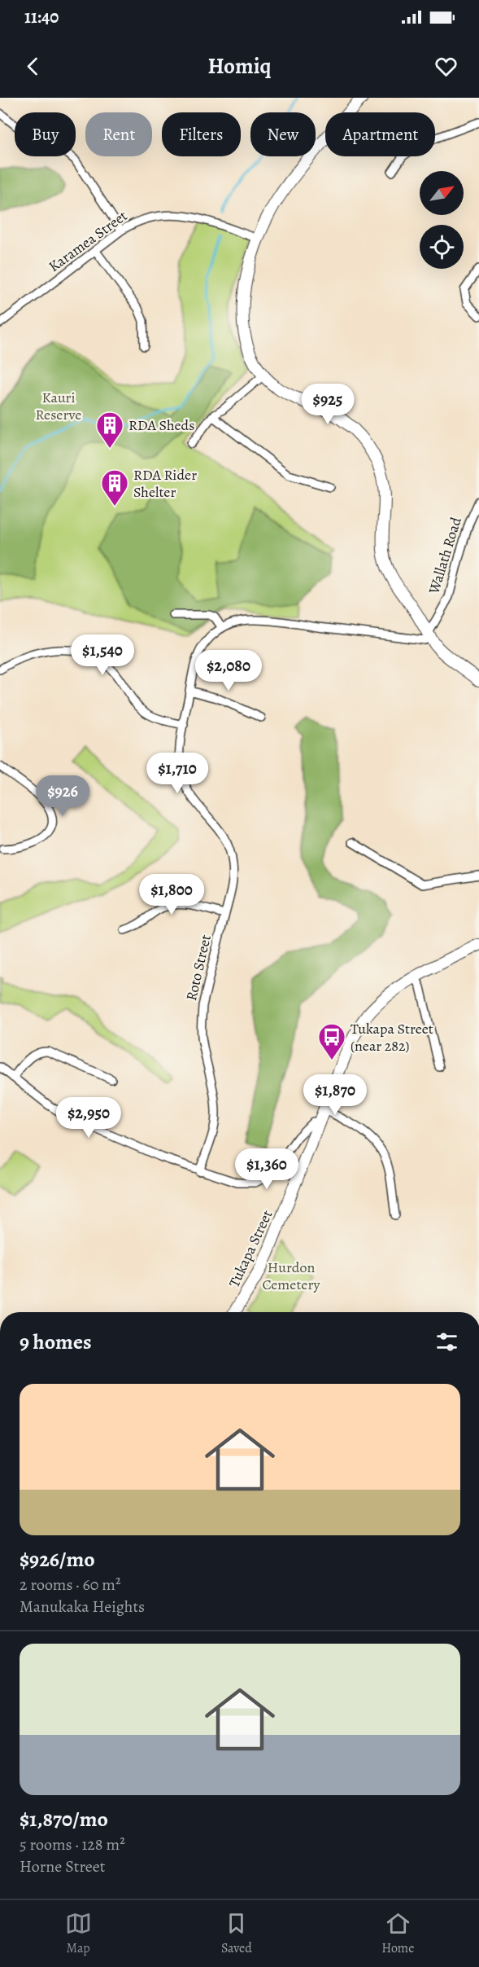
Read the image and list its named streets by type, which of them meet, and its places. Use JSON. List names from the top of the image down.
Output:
{
  "streets": {
    "street": [
      "Karamea Street",
      "Wallath Road",
      "Roto Street",
      "Tukapa Street"
    ]
  },
  "crossings": [
    ["Wallath Road", "Roto Street"]
  ],
  "parks": ["Kauri Reserve", "Hurdon Cemetery"],
  "places": {
    "building": ["RDA Sheds", "RDA Rider Shelter"],
    "bus stop": ["Tukapa Street (near 282)"]
  },
  "north": "top right",
  "page": {
    "status": "11:40",
    "header": "Homiq",
    "chip": [
      "Buy",
      "Rent",
      "Filters",
      "New",
      "Apartment"
    ],
    "price": [
      "$925",
      "$1,540",
      "$2,080",
      "$1,710",
      "$926",
      "$1,800",
      "$1,870",
      "$2,950",
      "$1,360"
    ],
    "heading": "9 homes",
    "list": [
      {
        "name": "$926/mo",
        "note": "2 rooms · 60 m² · Manukaka Heights"
      },
      {
        "name": "$1,870/mo",
        "note": "5 rooms · 128 m² · Horne Street"
      }
    ],
    "tabs": ["Map", "Saved", "Home"]
  }
}
